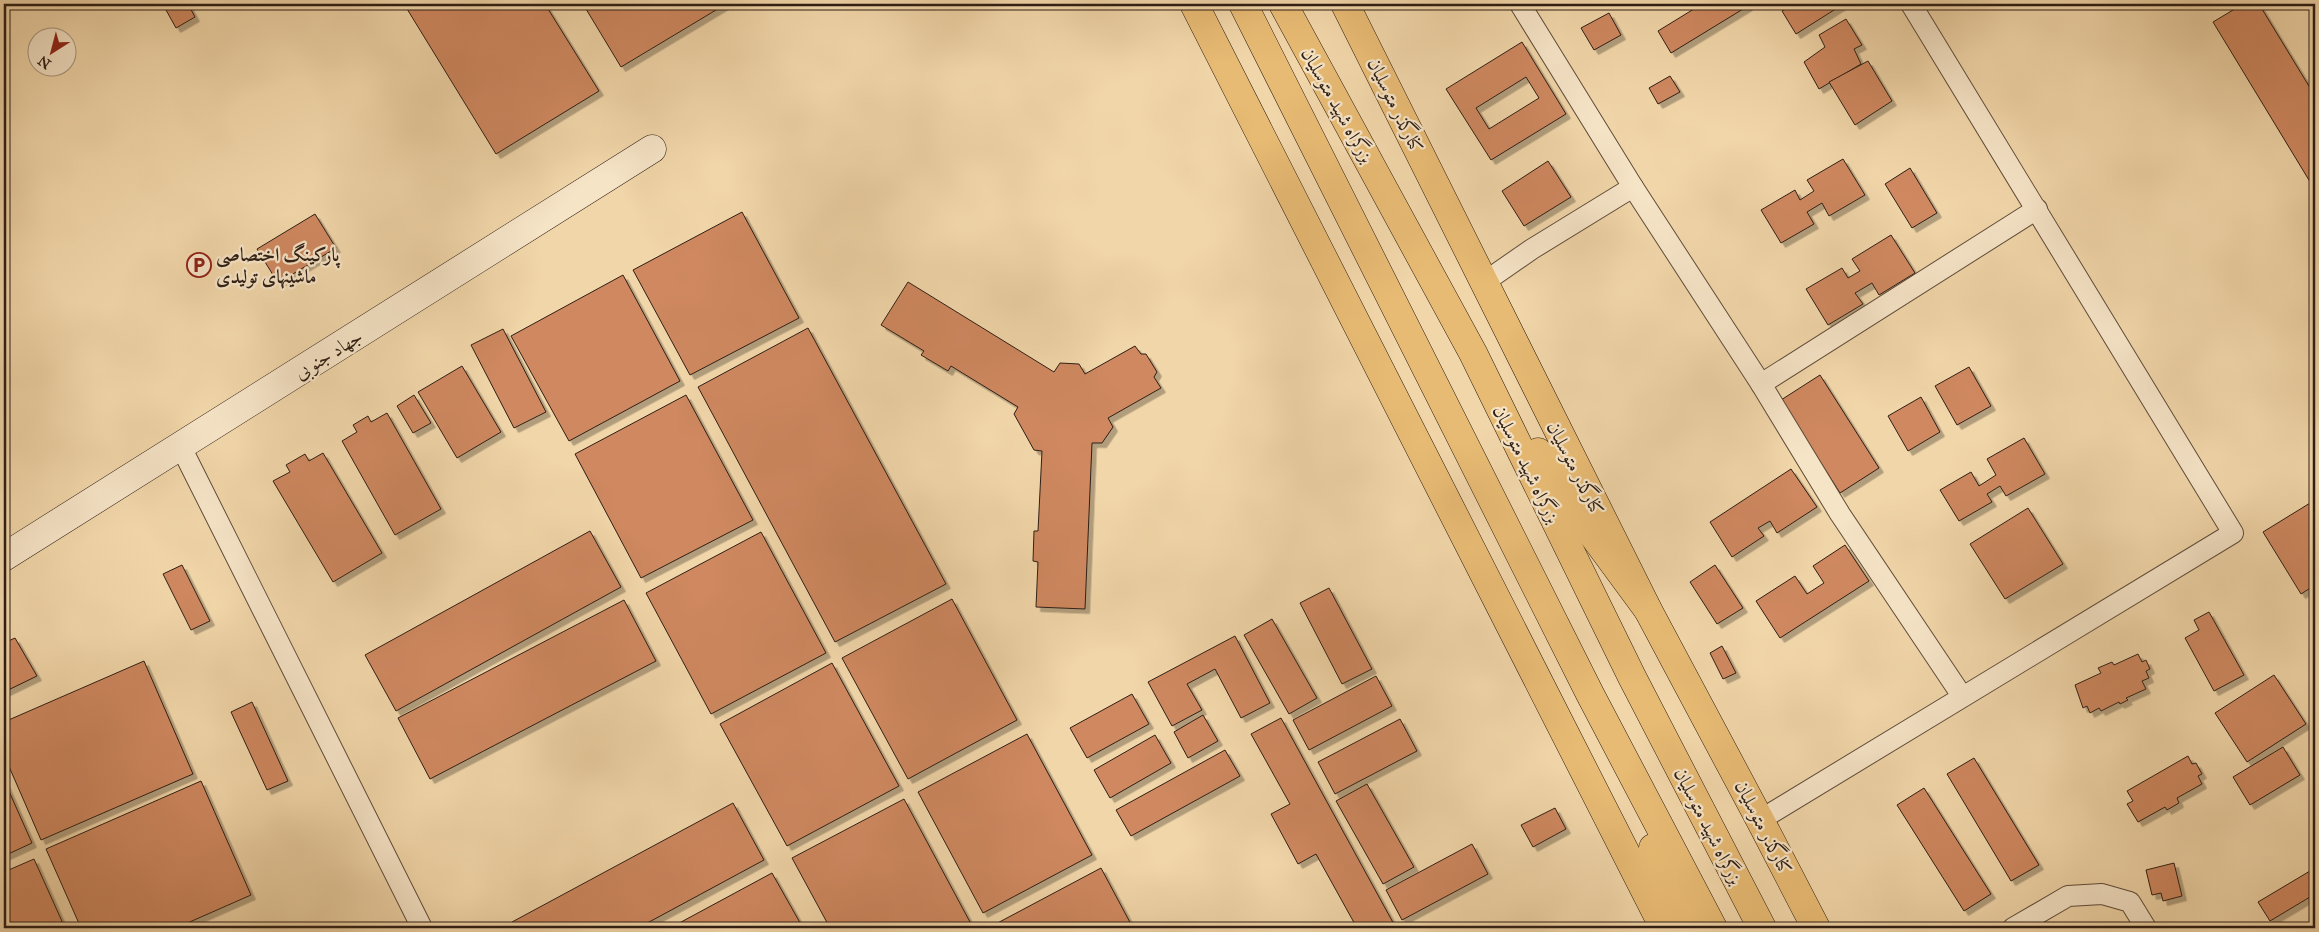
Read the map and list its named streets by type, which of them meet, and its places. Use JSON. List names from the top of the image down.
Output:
{
  "streets": {
    "main road": ["بزرگراه شهید متوسلیان", "کنارگذر متوسلیان"],
    "street": ["جهاد جنوبی"]
  },
  "places": {
    "parking": ["پارکینگ اختصاصی ماشینهای تولیدی"]
  },
  "north": "bottom left"
}
